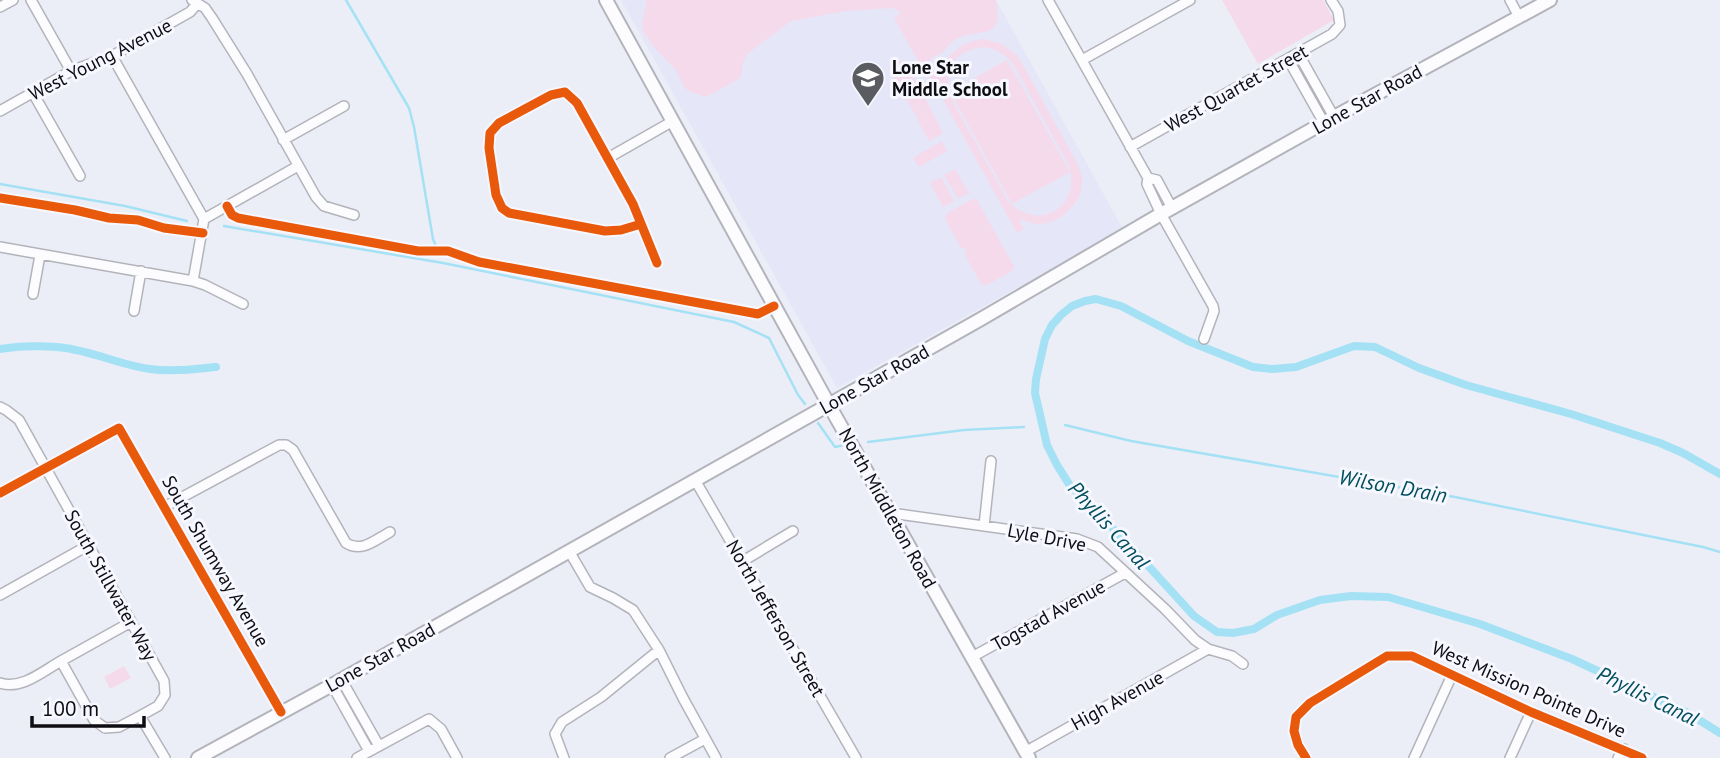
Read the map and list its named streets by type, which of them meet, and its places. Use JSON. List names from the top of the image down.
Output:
{
  "streets": {
    "main road": ["Lone Star Road", "North Middleton Road"],
    "street": [
      "West Young Avenue",
      "West Quartet Street",
      "Lyle Drive",
      "South Shumway Avenue",
      "South Stillwater Way",
      "Togstad Avenue",
      "North Jefferson Street",
      "West Mission Pointe Drive",
      "High Avenue"
    ]
  },
  "crossings": [
    ["Lone Star Road", "North Middleton Road"],
    ["Lone Star Road", "South Shumway Avenue"],
    ["Lone Star Road", "North Jefferson Street"],
    ["North Middleton Road", "Lyle Drive"],
    ["North Middleton Road", "Togstad Avenue"],
    ["North Middleton Road", "High Avenue"],
    ["Lyle Drive", "Togstad Avenue"],
    ["Lyle Drive", "High Avenue"],
    ["South Shumway Avenue", "South Stillwater Way"]
  ],
  "water": ["Wilson Drain", "Phyllis Canal"],
  "places": {
    "school or university": ["Lone Star Middle School"]
  },
  "scale_bar": "100 m"
}
